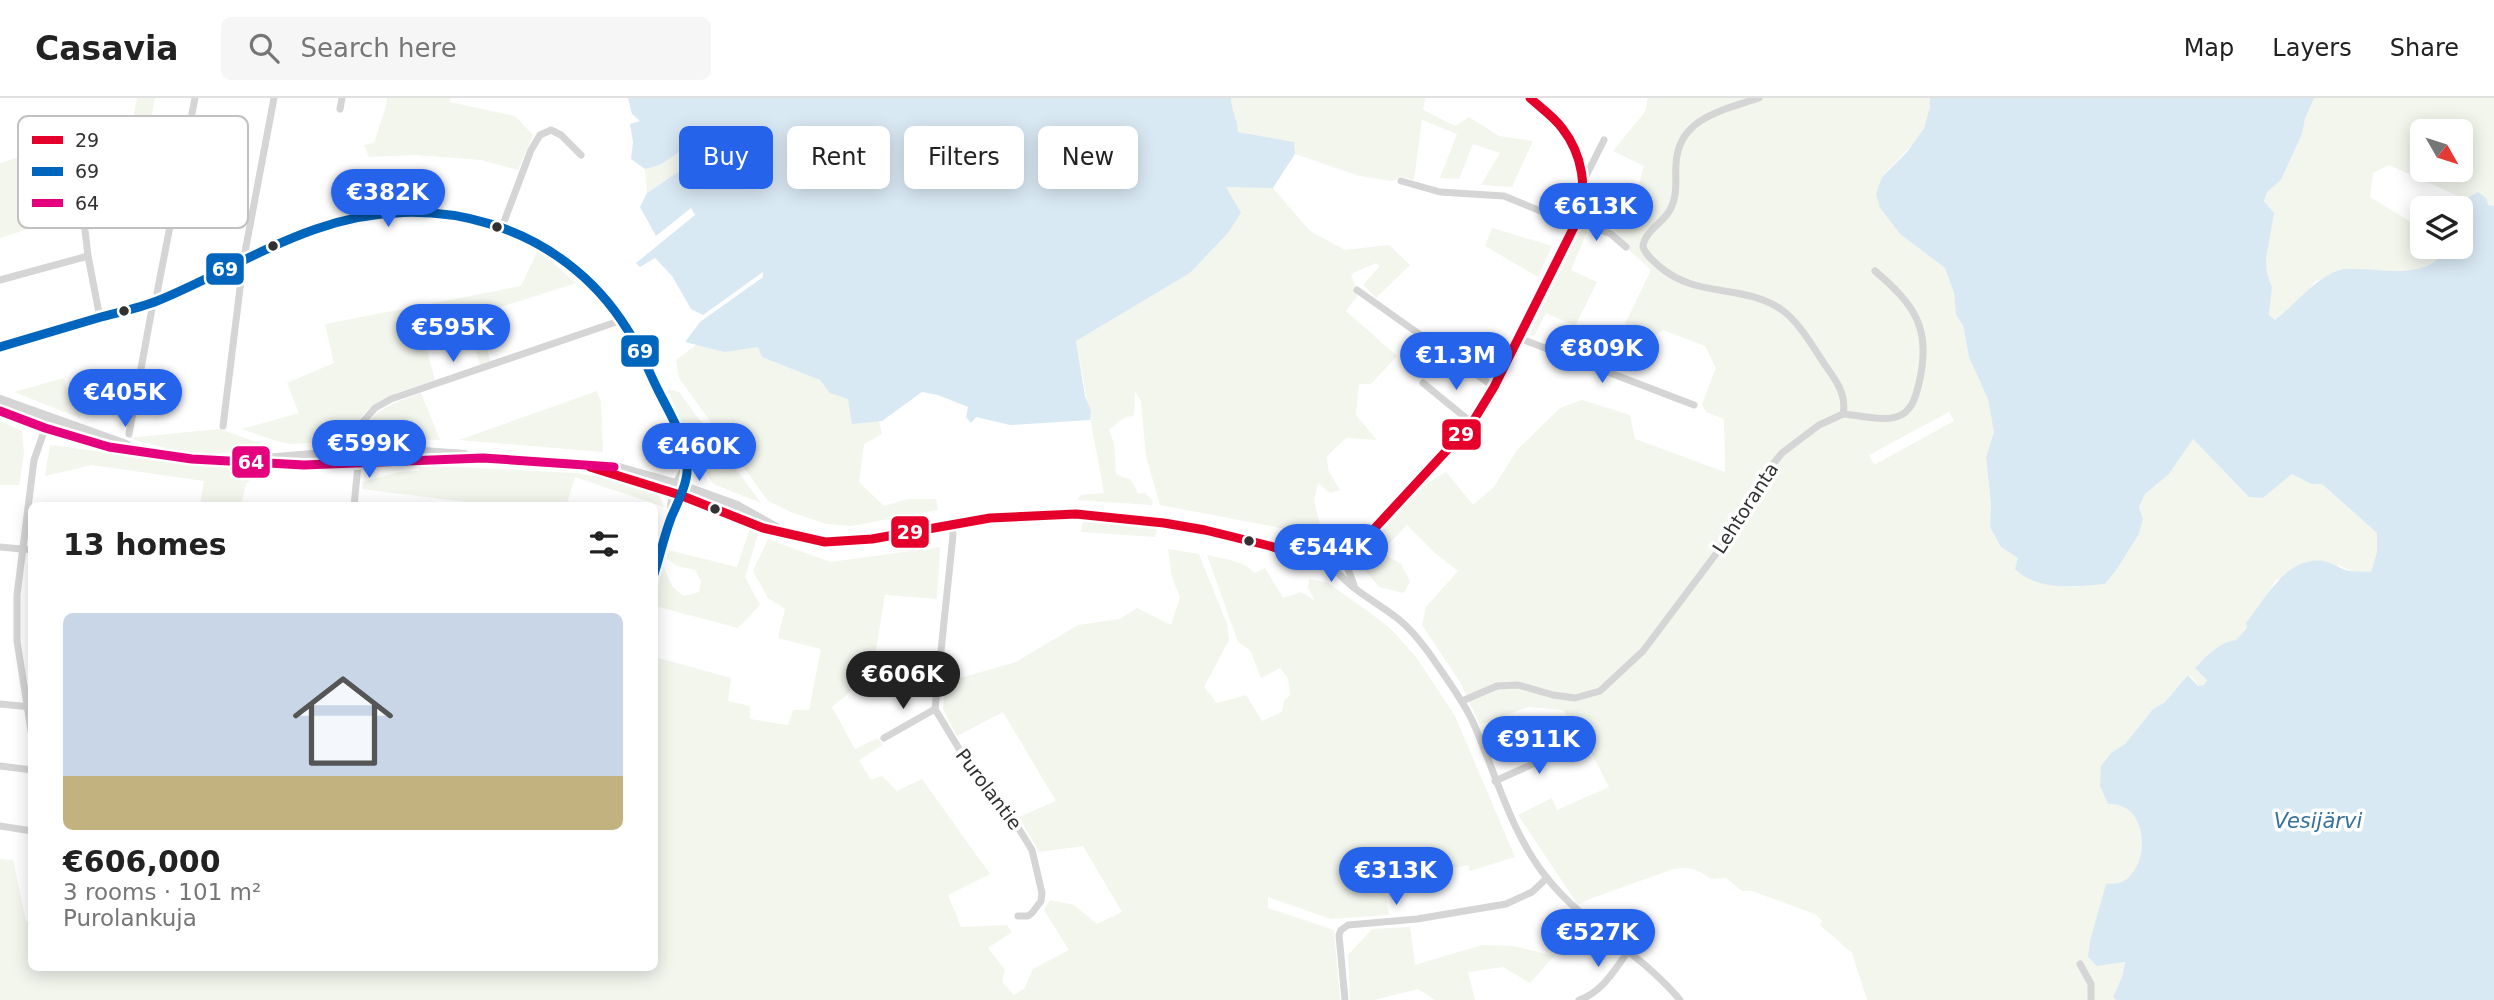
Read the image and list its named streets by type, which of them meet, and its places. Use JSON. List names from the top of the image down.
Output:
{
  "streets": {
    "street": ["Lehtoranta", "Purolantie"]
  },
  "water": ["Vesijärvi"],
  "lines": ["transit line 29", "transit line 69", "transit line 64"],
  "legend": ["29", "69", "64"],
  "north": "bottom right",
  "page": {
    "header": "Casavia",
    "search": "Search here",
    "nav": ["Map", "Layers", "Share"],
    "chip": [
      "Buy",
      "Rent",
      "Filters",
      "New"
    ],
    "price": [
      "€382K",
      "€613K",
      "€595K",
      "€809K",
      "€1.3M",
      "€405K",
      "€599K",
      "€460K",
      "€544K",
      "€606K",
      "€911K",
      "€313K",
      "€527K"
    ],
    "heading": "13 homes",
    "list": [
      {
        "name": "€606,000",
        "note": "3 rooms · 101 m² · Purolankuja"
      }
    ]
  }
}
